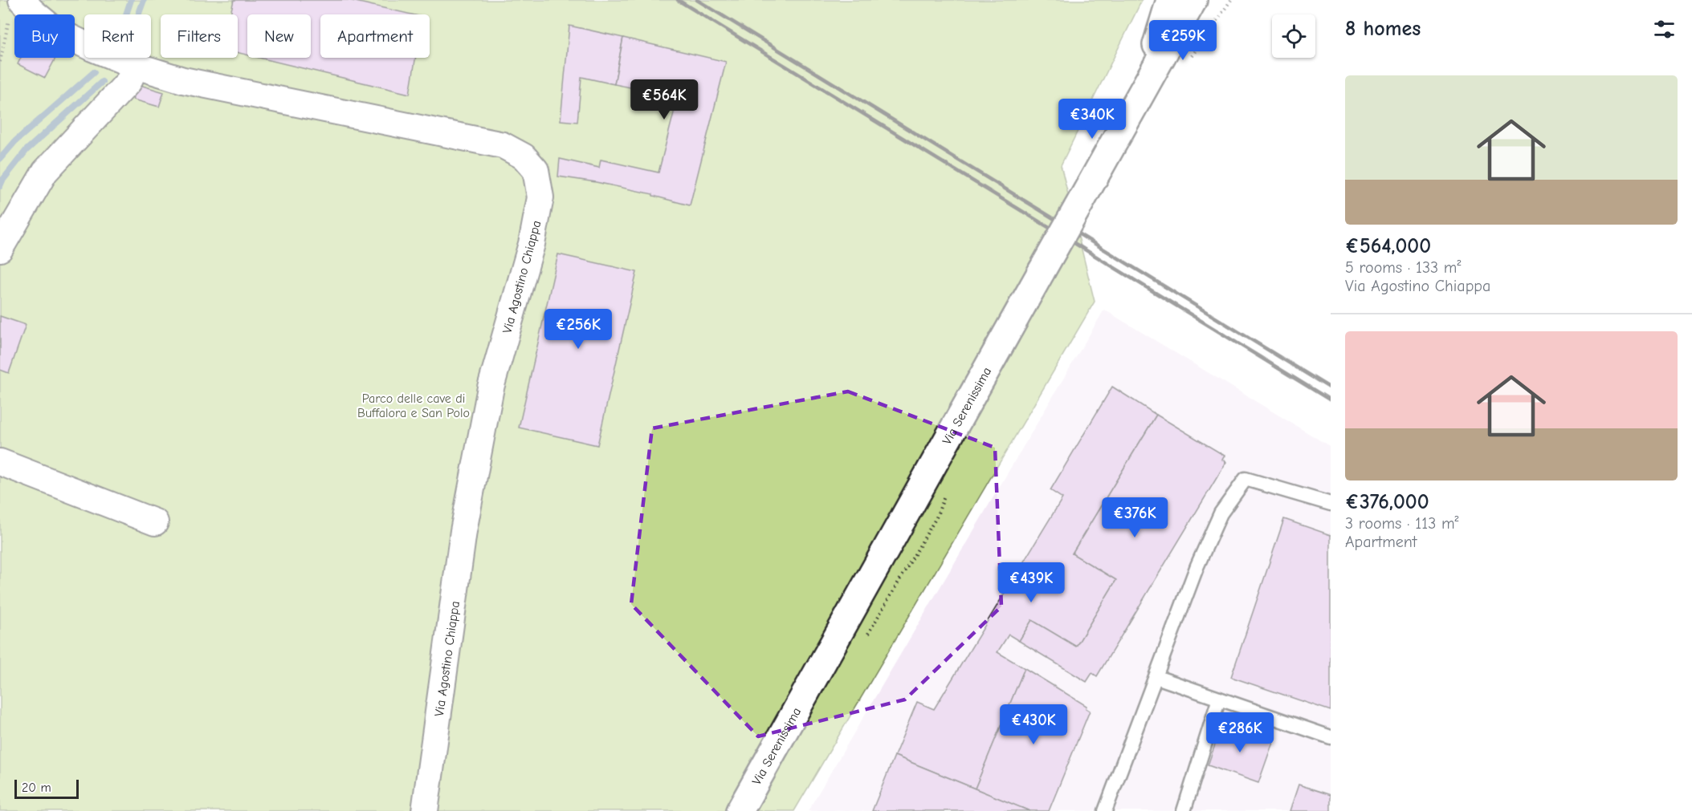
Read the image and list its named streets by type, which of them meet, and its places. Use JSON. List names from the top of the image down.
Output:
{
  "streets": {
    "main road": ["Via Serenissima"],
    "street": ["Via Agostino Chiappa"]
  },
  "parks": ["Parco delle cave di Buffalora e San Polo"],
  "scale_bar": "20 m",
  "page": {
    "heading": "8 homes",
    "chip": [
      "Buy",
      "Rent",
      "Filters",
      "New",
      "Apartment"
    ],
    "price": [
      "€259K",
      "€564K",
      "€340K",
      "€256K",
      "€376K",
      "€439K",
      "€430K",
      "€286K"
    ],
    "list": [
      {
        "name": "€564,000",
        "note": "5 rooms · 133 m² · Via Agostino Chiappa"
      },
      {
        "name": "€376,000",
        "note": "3 rooms · 113 m² · Apartment"
      }
    ],
    "scale": "20 m"
  }
}
